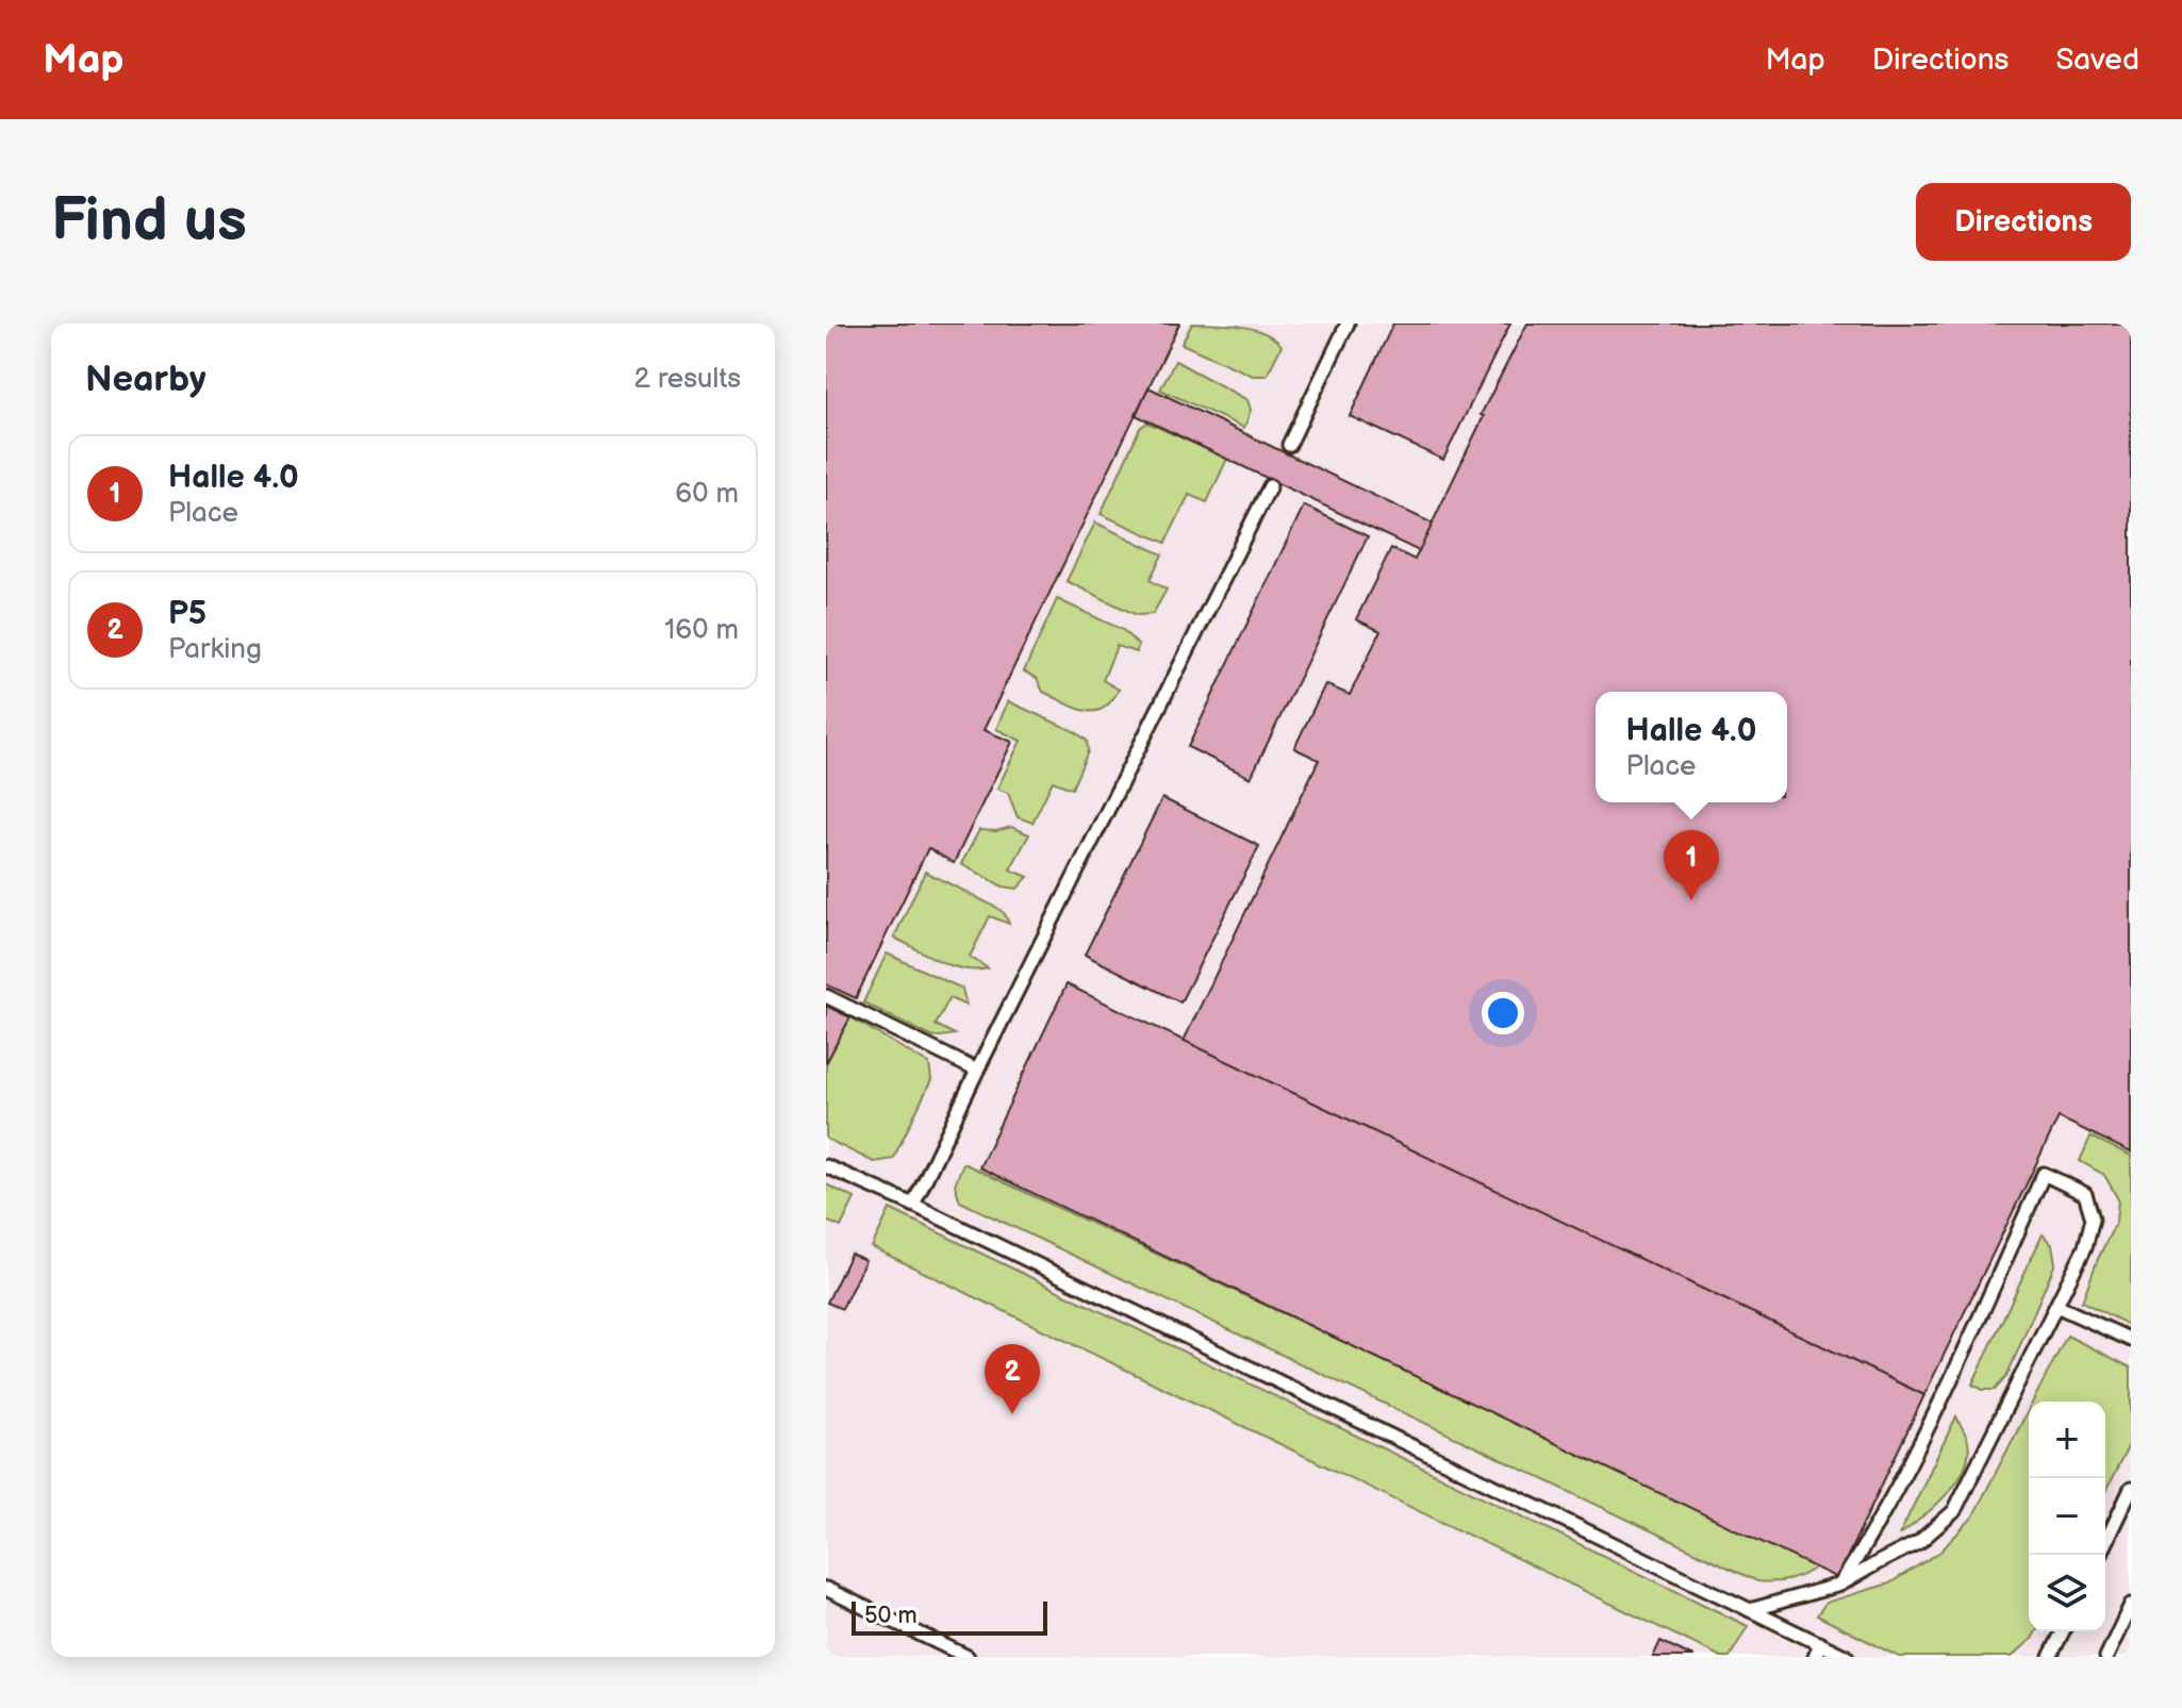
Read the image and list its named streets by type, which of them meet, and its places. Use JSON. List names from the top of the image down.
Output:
{
  "scale_bar": "50 m",
  "page": {
    "header": "Map",
    "nav": ["Map", "Directions", "Saved"],
    "buttons": "Directions",
    "title": "Find us",
    "heading": ["Nearby", "2 results"],
    "list": [
      {
        "mark": "1",
        "name": "Halle 4.0",
        "note": "Place",
        "value": "60 m"
      },
      {
        "mark": "2",
        "name": "P5",
        "note": "Parking",
        "value": "160 m"
      }
    ],
    "popup": ["Halle 4.0", "Place"],
    "pins": ["1", "2"],
    "map_buttons": ["+", "−"],
    "scale": "50 m"
  }
}
